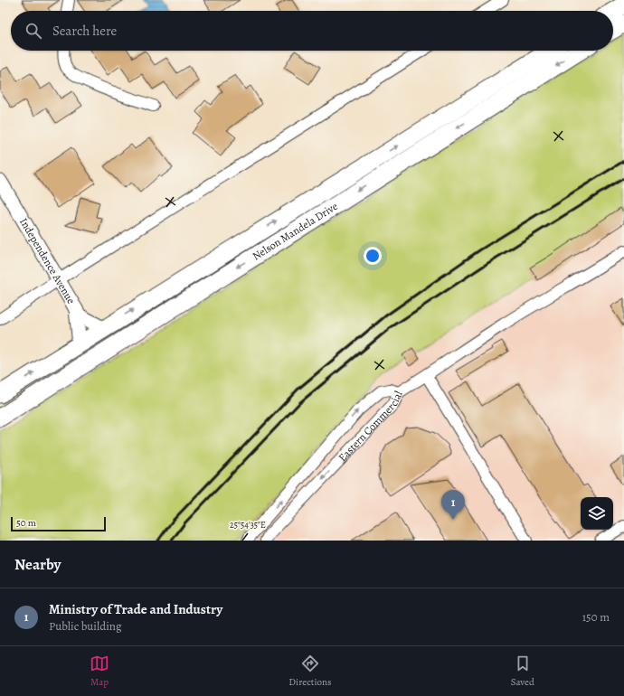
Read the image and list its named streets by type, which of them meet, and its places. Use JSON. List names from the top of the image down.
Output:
{
  "streets": {
    "main road": ["Nelson Mandela Drive"],
    "street": ["Independence Avenue", "Eastern Commercial"]
  },
  "crossings": [
    ["Nelson Mandela Drive", "Independence Avenue"]
  ],
  "scale_bar": "50 m",
  "page": {
    "search": "Search here",
    "pins": "1",
    "scale": "50 m",
    "heading": "Nearby",
    "list": [
      {
        "mark": "1",
        "name": "Ministry of Trade and Industry",
        "note": "Public building",
        "value": "150 m"
      }
    ],
    "nav": ["Map", "Directions", "Saved"]
  },
  "coordinates": ["25°54'35\"E"]
}
